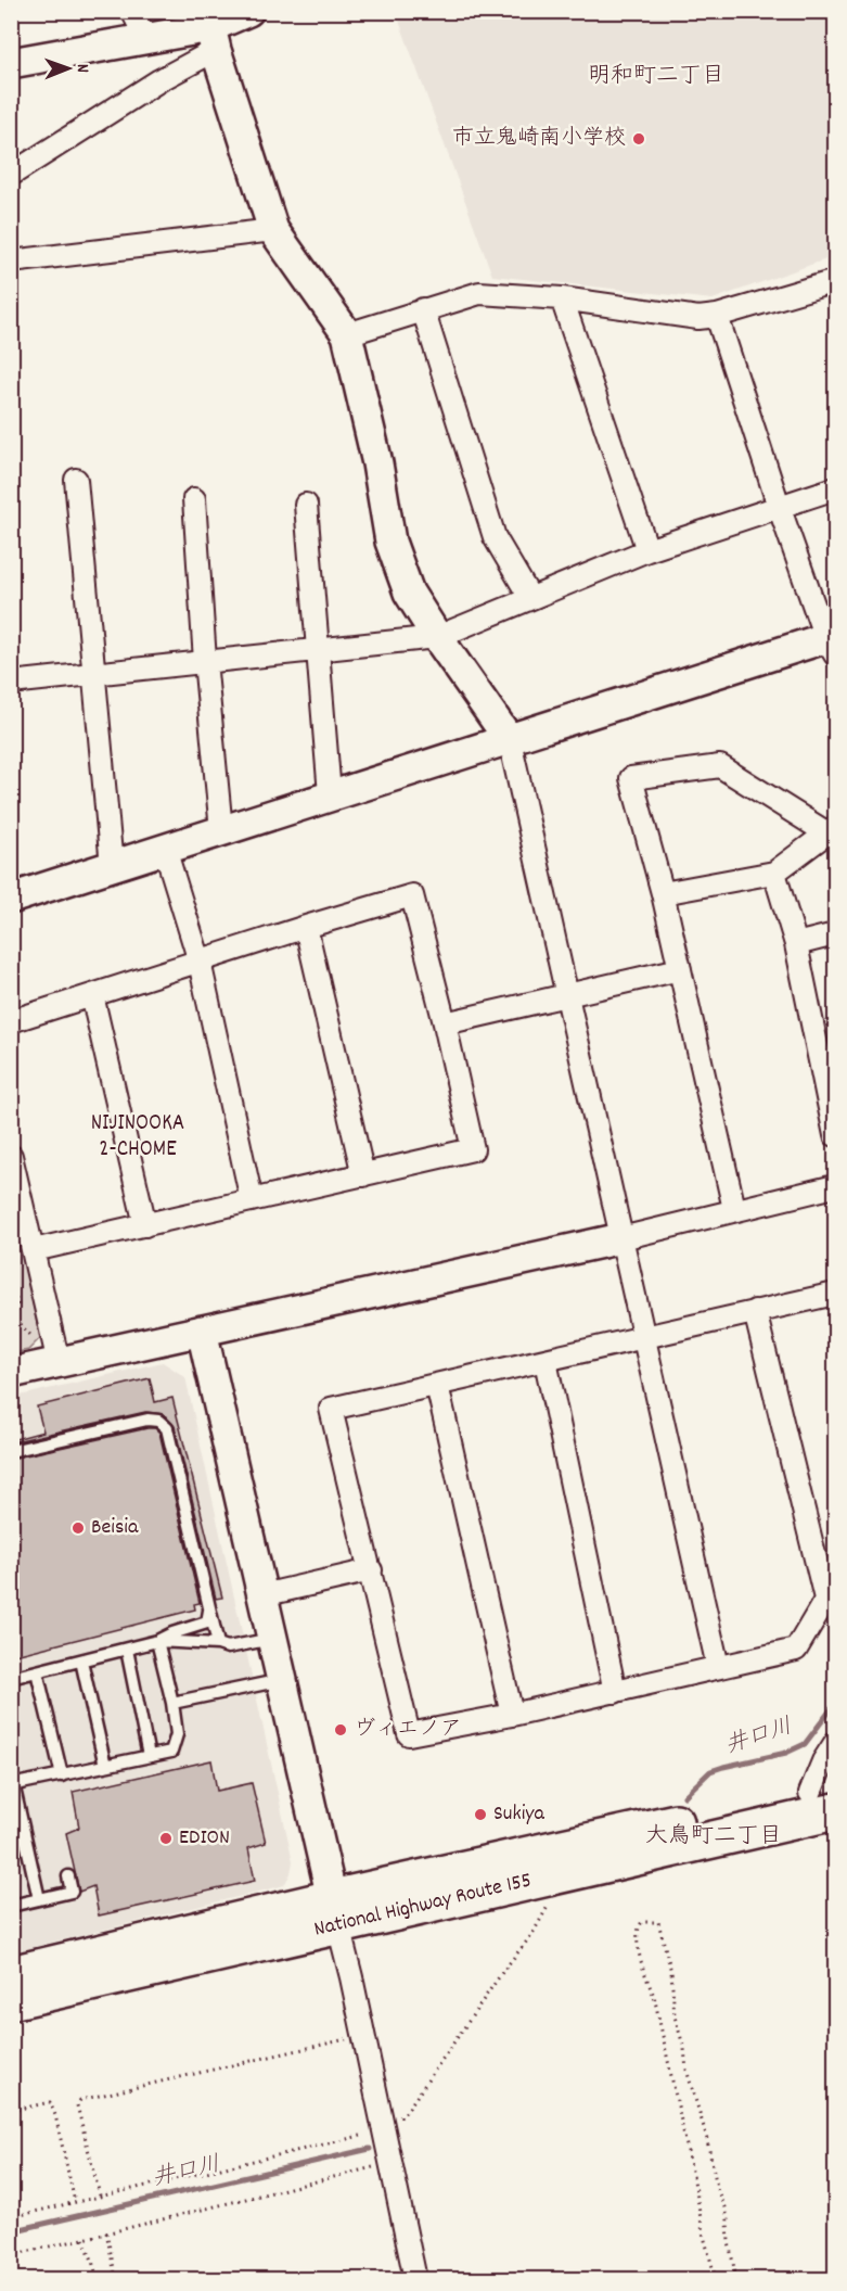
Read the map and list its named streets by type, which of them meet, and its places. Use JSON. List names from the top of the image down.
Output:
{
  "streets": {
    "highway": ["National Highway Route 155"]
  },
  "districts": ["明和町二丁目", "NIJINOOKA 2-CHOME", "大鳥町二丁目"],
  "water": ["井口川"],
  "places": [
    "市立鬼崎南小学校",
    "Beisia",
    "ヴィエノア",
    "Sukiya",
    "EDION"
  ],
  "north": "right"
}
